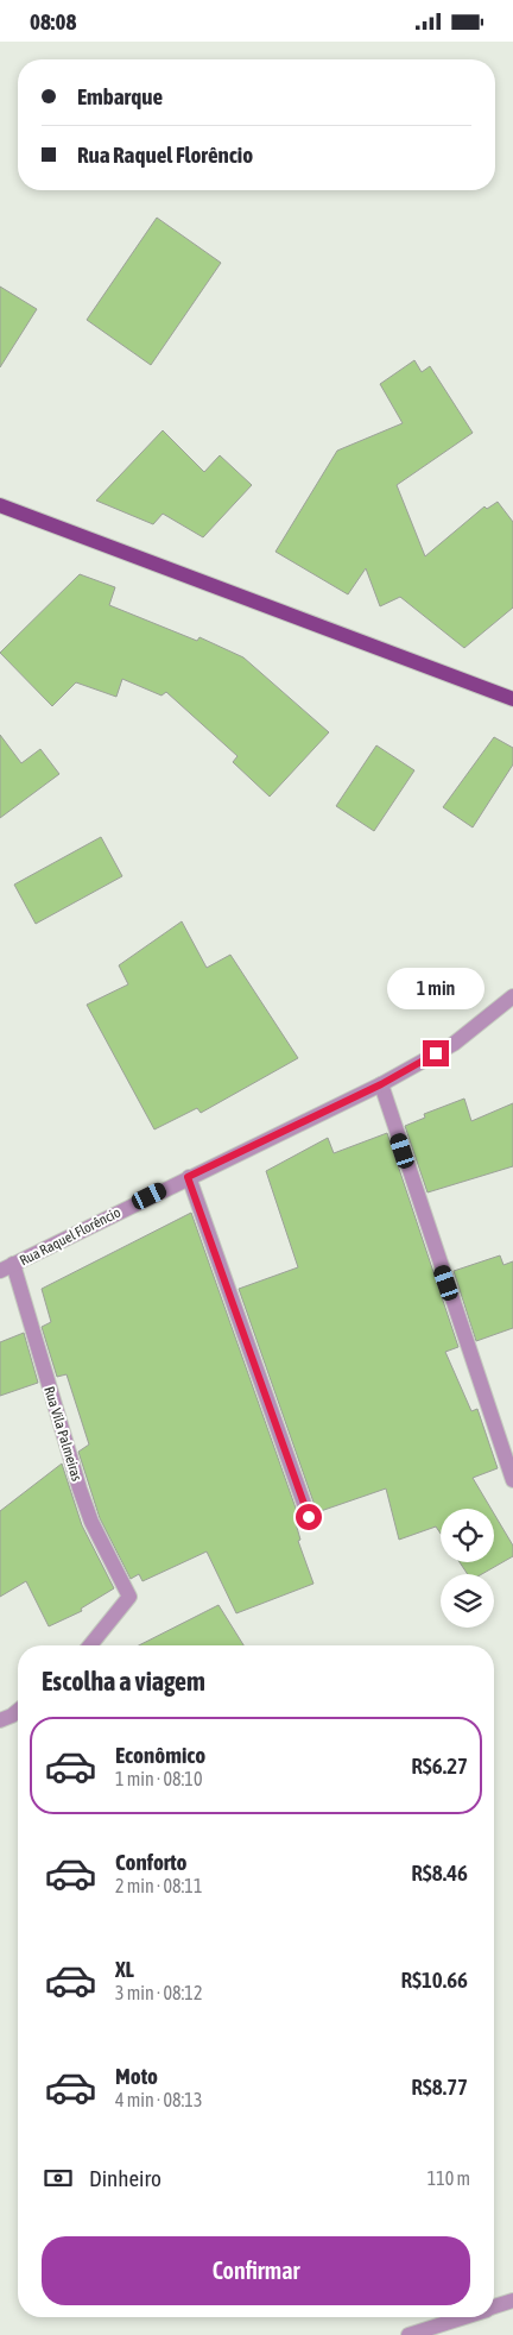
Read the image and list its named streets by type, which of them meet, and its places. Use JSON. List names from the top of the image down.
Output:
{
  "streets": {
    "street": ["Rua Raquel Florêncio", "Rua Vila Palmeiras"]
  },
  "crossings": [
    ["Rua Raquel Florêncio", "Rua Vila Palmeiras"]
  ],
  "page": {
    "status": "08:08",
    "banner": ["Embarque", "Rua Raquel Florêncio"],
    "bubble": "1 min",
    "heading": "Escolha a viagem",
    "list": [
      {
        "name": "Econômico",
        "note": "1 min · 08:10",
        "value": "R$6.27"
      },
      {
        "name": "Conforto",
        "note": "2 min · 08:11",
        "value": "R$8.46"
      },
      {
        "name": "XL",
        "note": "3 min · 08:12",
        "value": "R$10.66"
      },
      {
        "name": "Moto",
        "note": "4 min · 08:13",
        "value": "R$8.77"
      }
    ],
    "pay": ["Dinheiro", "110 m"],
    "buttons": "Confirmar"
  }
}
